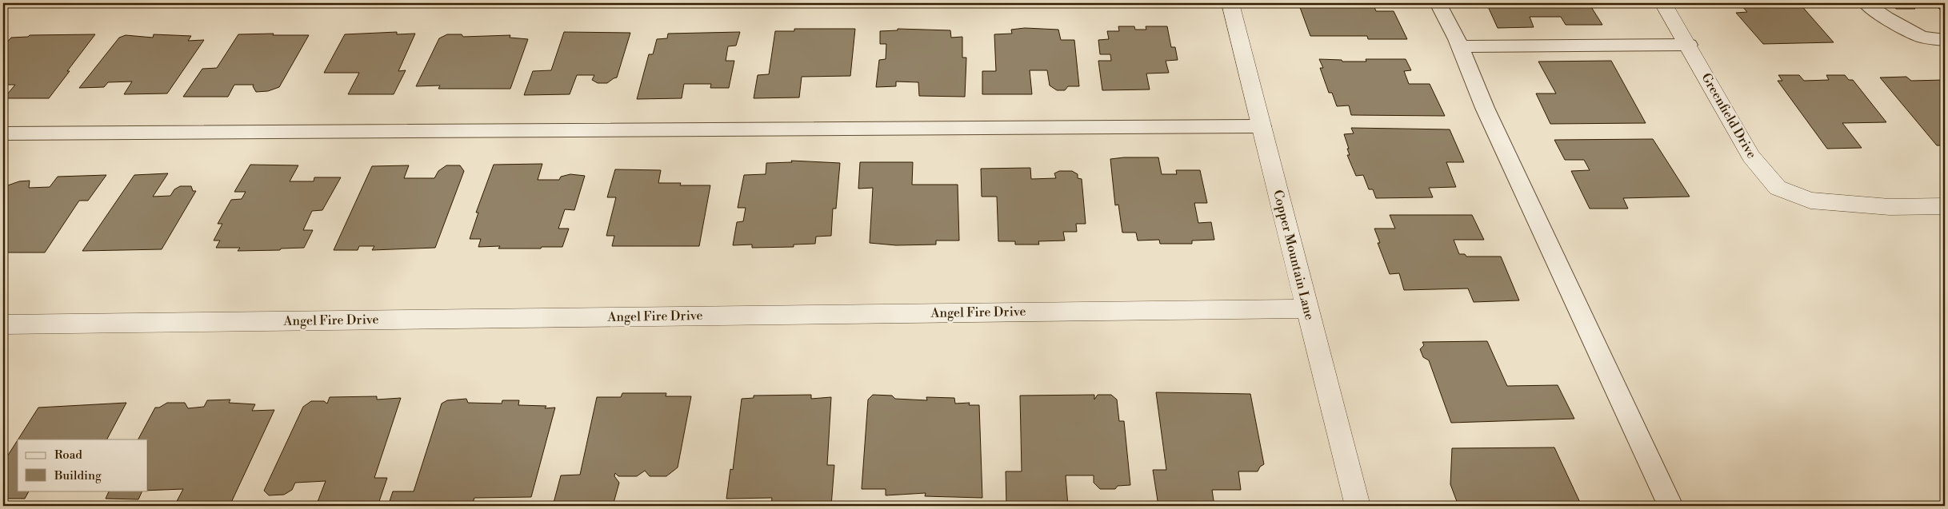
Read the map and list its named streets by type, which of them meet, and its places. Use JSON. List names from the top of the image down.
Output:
{
  "streets": {
    "street": ["Greenfield Drive", "Copper Mountain Lane", "Angel Fire Drive"]
  },
  "crossings": [
    ["Copper Mountain Lane", "Angel Fire Drive"]
  ],
  "legend": ["Road", "Building"]
}
